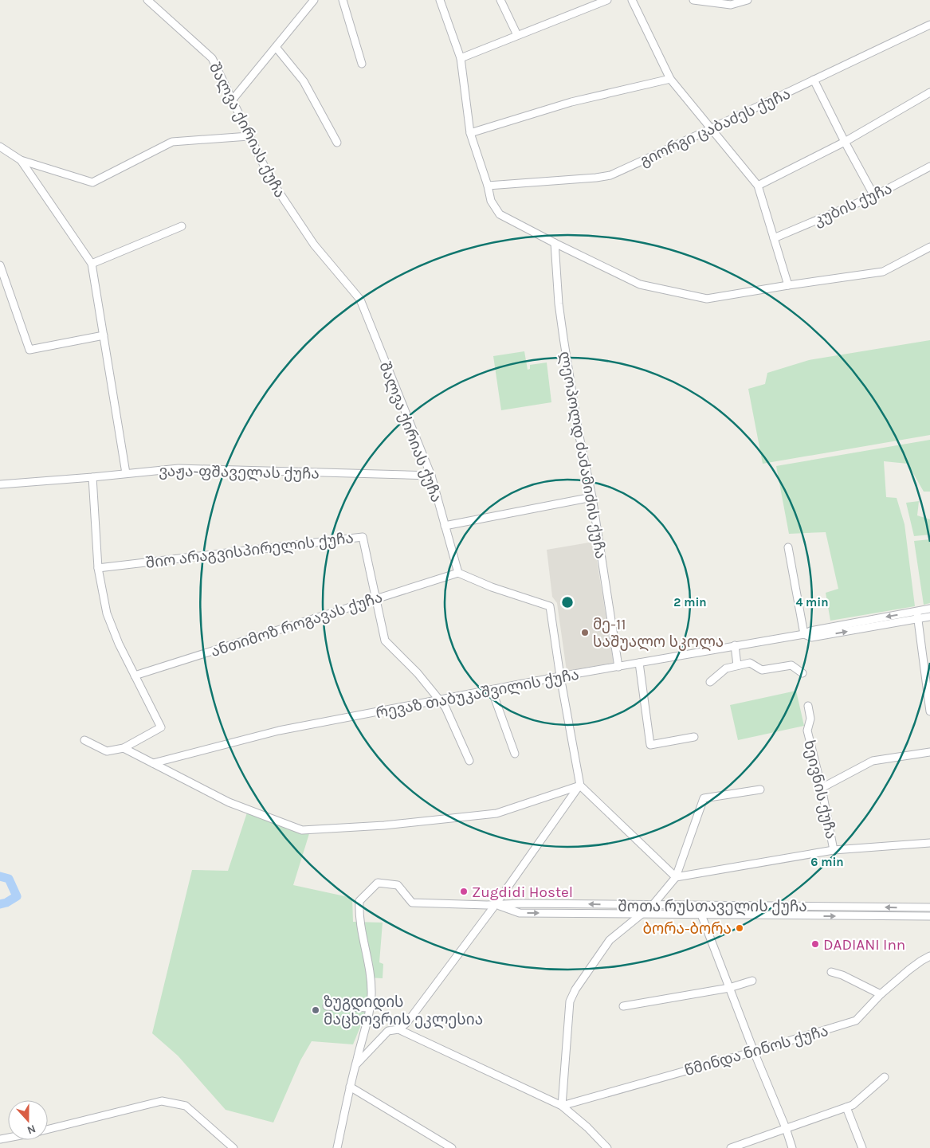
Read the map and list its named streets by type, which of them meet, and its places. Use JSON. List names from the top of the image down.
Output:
{
  "streets": {
    "street": [
      "გიორგი ცაბაძეს ქუჩა",
      "შალვა ქირიას ქუჩა",
      "კუბის ქუჩა",
      "ლეოპოლდ ძაძამიძის ქუჩა",
      "ვაჟა-ფშაველას ქუჩა",
      "შიო არაგვისპირელის ქუჩა",
      "ანთიმოზ როგავას ქუჩა",
      "რევაზ თაბუკაშვილის ქუჩა",
      "ხეივნის ქუჩა",
      "შოთა რუსთაველის ქუჩა",
      "წმინდა ნინოს ქუჩა"
    ]
  },
  "crossings": [
    ["შალვა ქირიას ქუჩა", "ვაჟა-ფშაველას ქუჩა"],
    ["შალვა ქირიას ქუჩა", "ანთიმოზ როგავას ქუჩა"],
    ["ლეოპოლდ ძაძამიძის ქუჩა", "რევაზ თაბუკაშვილის ქუჩა"],
    ["შიო არაგვისპირელის ქუჩა", "ანთიმოზ როგავას ქუჩა"]
  ],
  "places": [
    "მე-11 საშუალო სკოლა",
    "Zugdidi Hostel",
    "ბორა-ბორა",
    "DADIANI Inn",
    "ზუგდიდის მაცხოვრის ეკლესია"
  ],
  "north": "bottom",
  "rings": ["2 min", "4 min", "6 min"]
}
